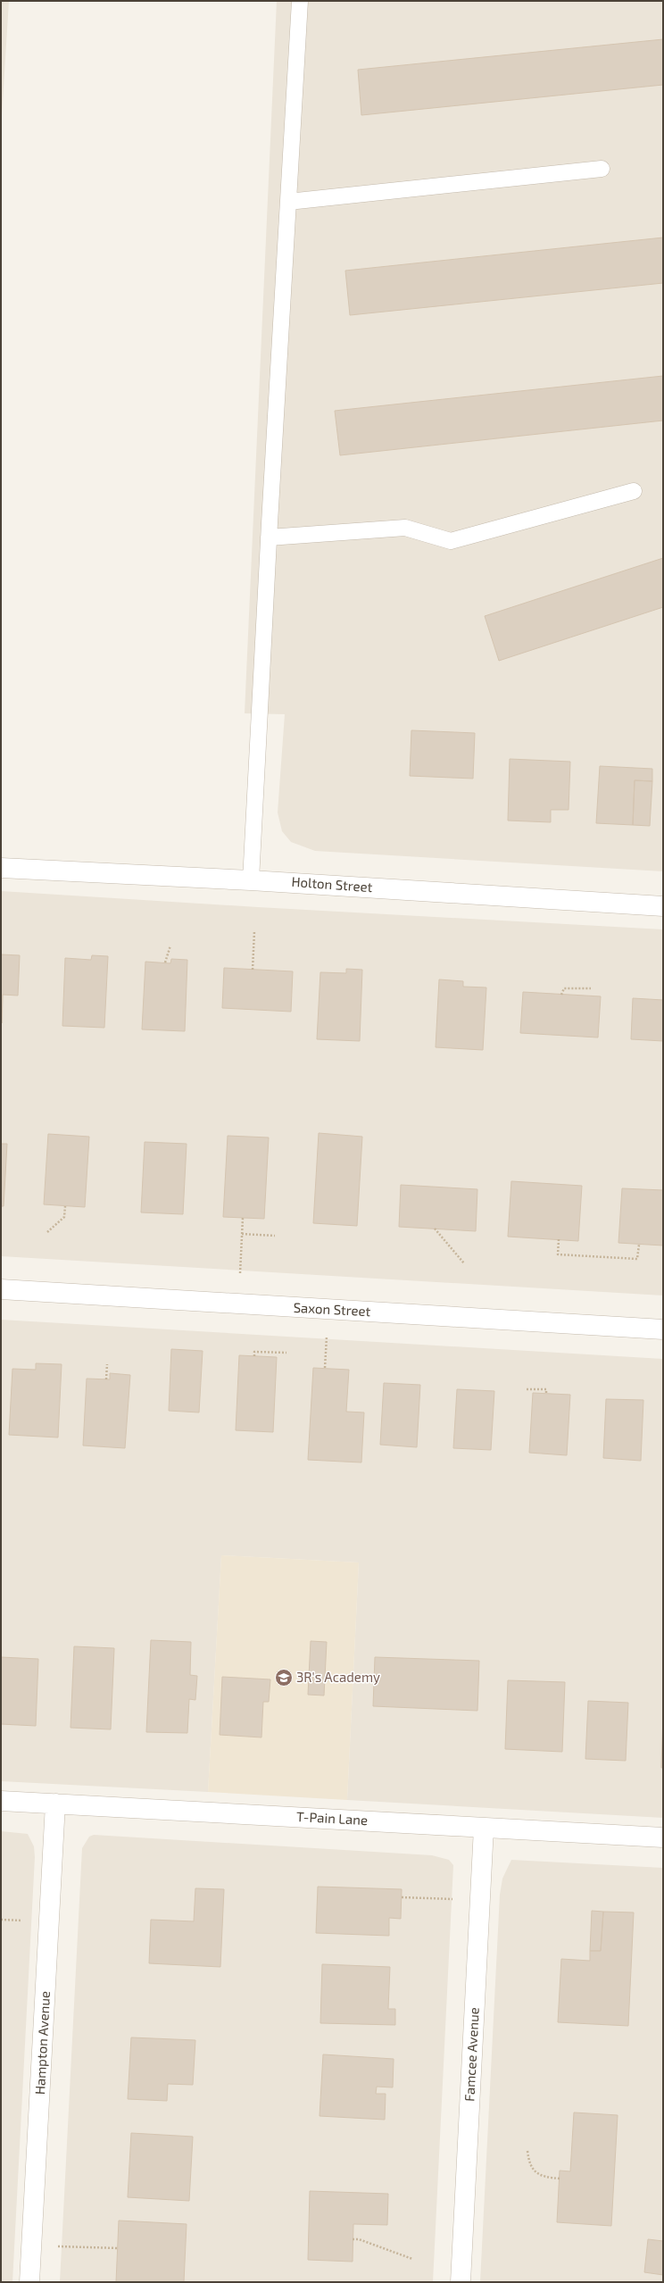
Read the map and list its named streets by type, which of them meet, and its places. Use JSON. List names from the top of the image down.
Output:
{
  "streets": {
    "street": [
      "Holton Street",
      "Saxon Street",
      "T-Pain Lane",
      "Hampton Avenue",
      "Famcee Avenue"
    ]
  },
  "crossings": [
    ["T-Pain Lane", "Hampton Avenue"],
    ["T-Pain Lane", "Famcee Avenue"]
  ],
  "places": {
    "school or university": ["3R's Academy"]
  }
}
